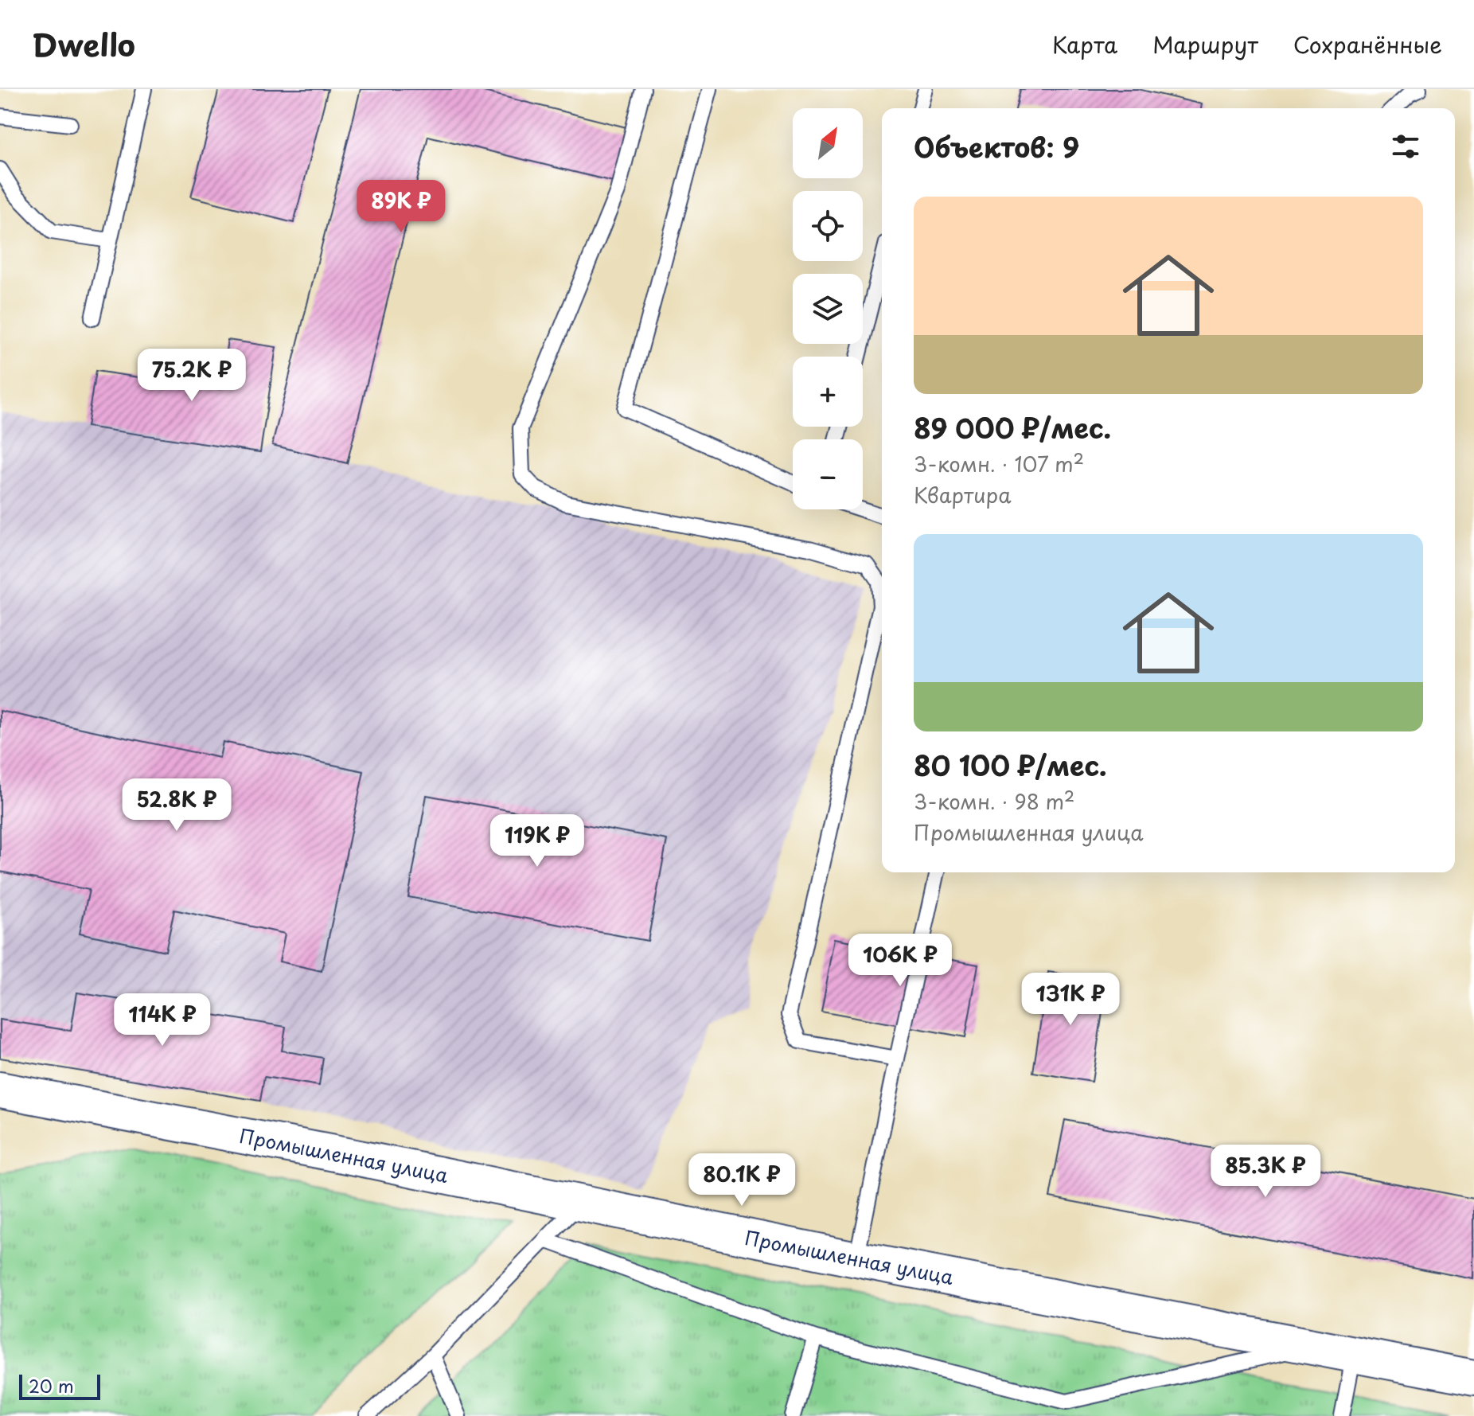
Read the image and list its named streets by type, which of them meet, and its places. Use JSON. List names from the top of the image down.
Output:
{
  "streets": {
    "street": ["Промышленная улица"]
  },
  "scale_bar": "20 m",
  "north": "top right",
  "page": {
    "header": "Dwello",
    "nav": ["Карта", "Маршрут", "Сохранённые"],
    "map_buttons": ["+", "−"],
    "heading": "Объектов: 9",
    "price": [
      "89K ₽",
      "75.2K ₽",
      "52.8K ₽",
      "119K ₽",
      "106K ₽",
      "131K ₽",
      "114K ₽",
      "85.3K ₽",
      "80.1K ₽"
    ],
    "list": [
      {
        "name": "89 000 ₽/мес.",
        "note": "3-комн. · 107 m² · Квартира"
      },
      {
        "name": "80 100 ₽/мес.",
        "note": "3-комн. · 98 m² · Промышленная улица"
      }
    ],
    "scale": "20 m"
  }
}
